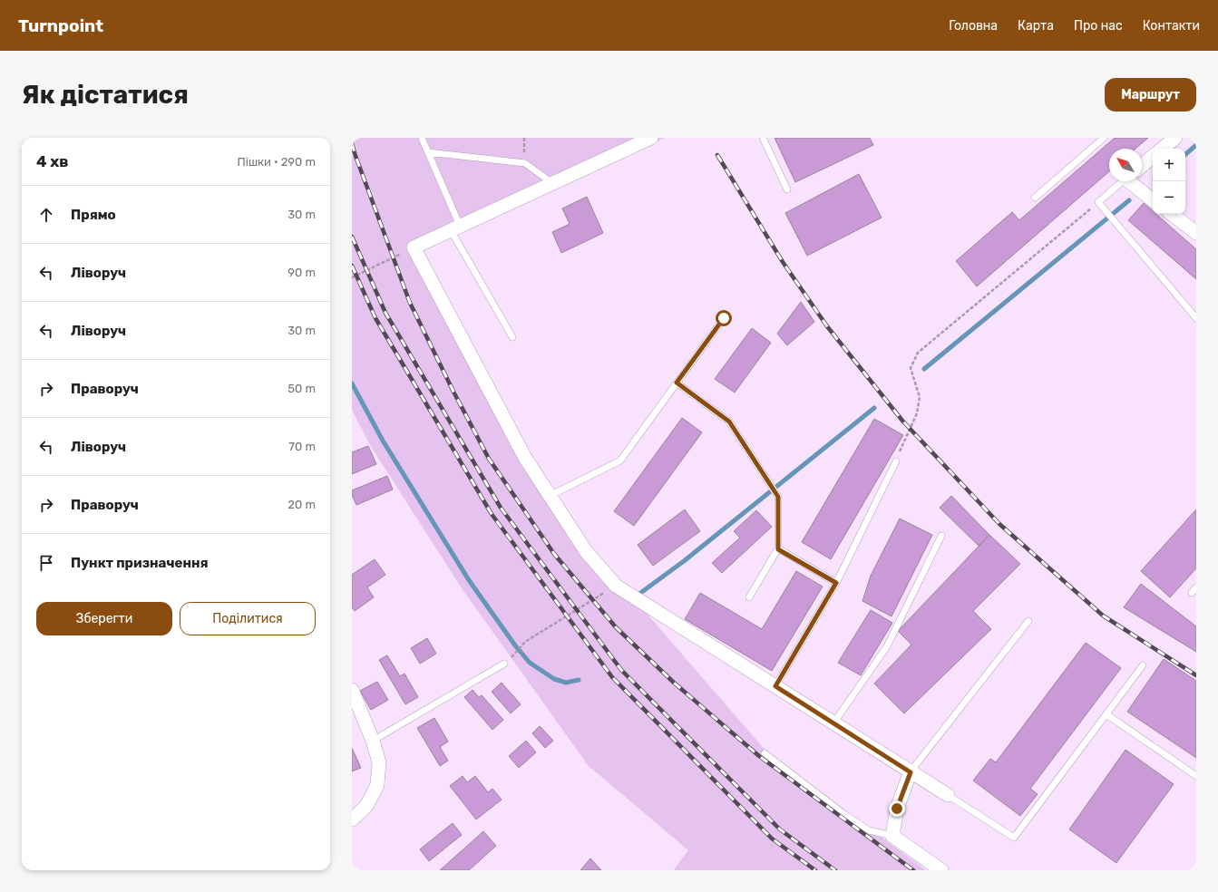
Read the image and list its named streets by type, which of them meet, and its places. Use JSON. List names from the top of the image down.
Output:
{
  "north": "top left",
  "page": {
    "header": "Turnpoint",
    "nav": [
      "Головна",
      "Карта",
      "Про нас",
      "Контакти"
    ],
    "buttons": [
      "Маршрут",
      ["Зберегти", "Поділитися"]
    ],
    "title": "Як дістатися",
    "heading": ["4 хв", "Пішки · 290 m"],
    "map_buttons": ["+", "−"],
    "list": [
      ["Прямо", "30 m"],
      ["Ліворуч", "90 m"],
      ["Ліворуч", "30 m"],
      ["Праворуч", "50 m"],
      ["Ліворуч", "70 m"],
      ["Праворуч", "20 m"],
      "Пункт призначення"
    ]
  }
}
